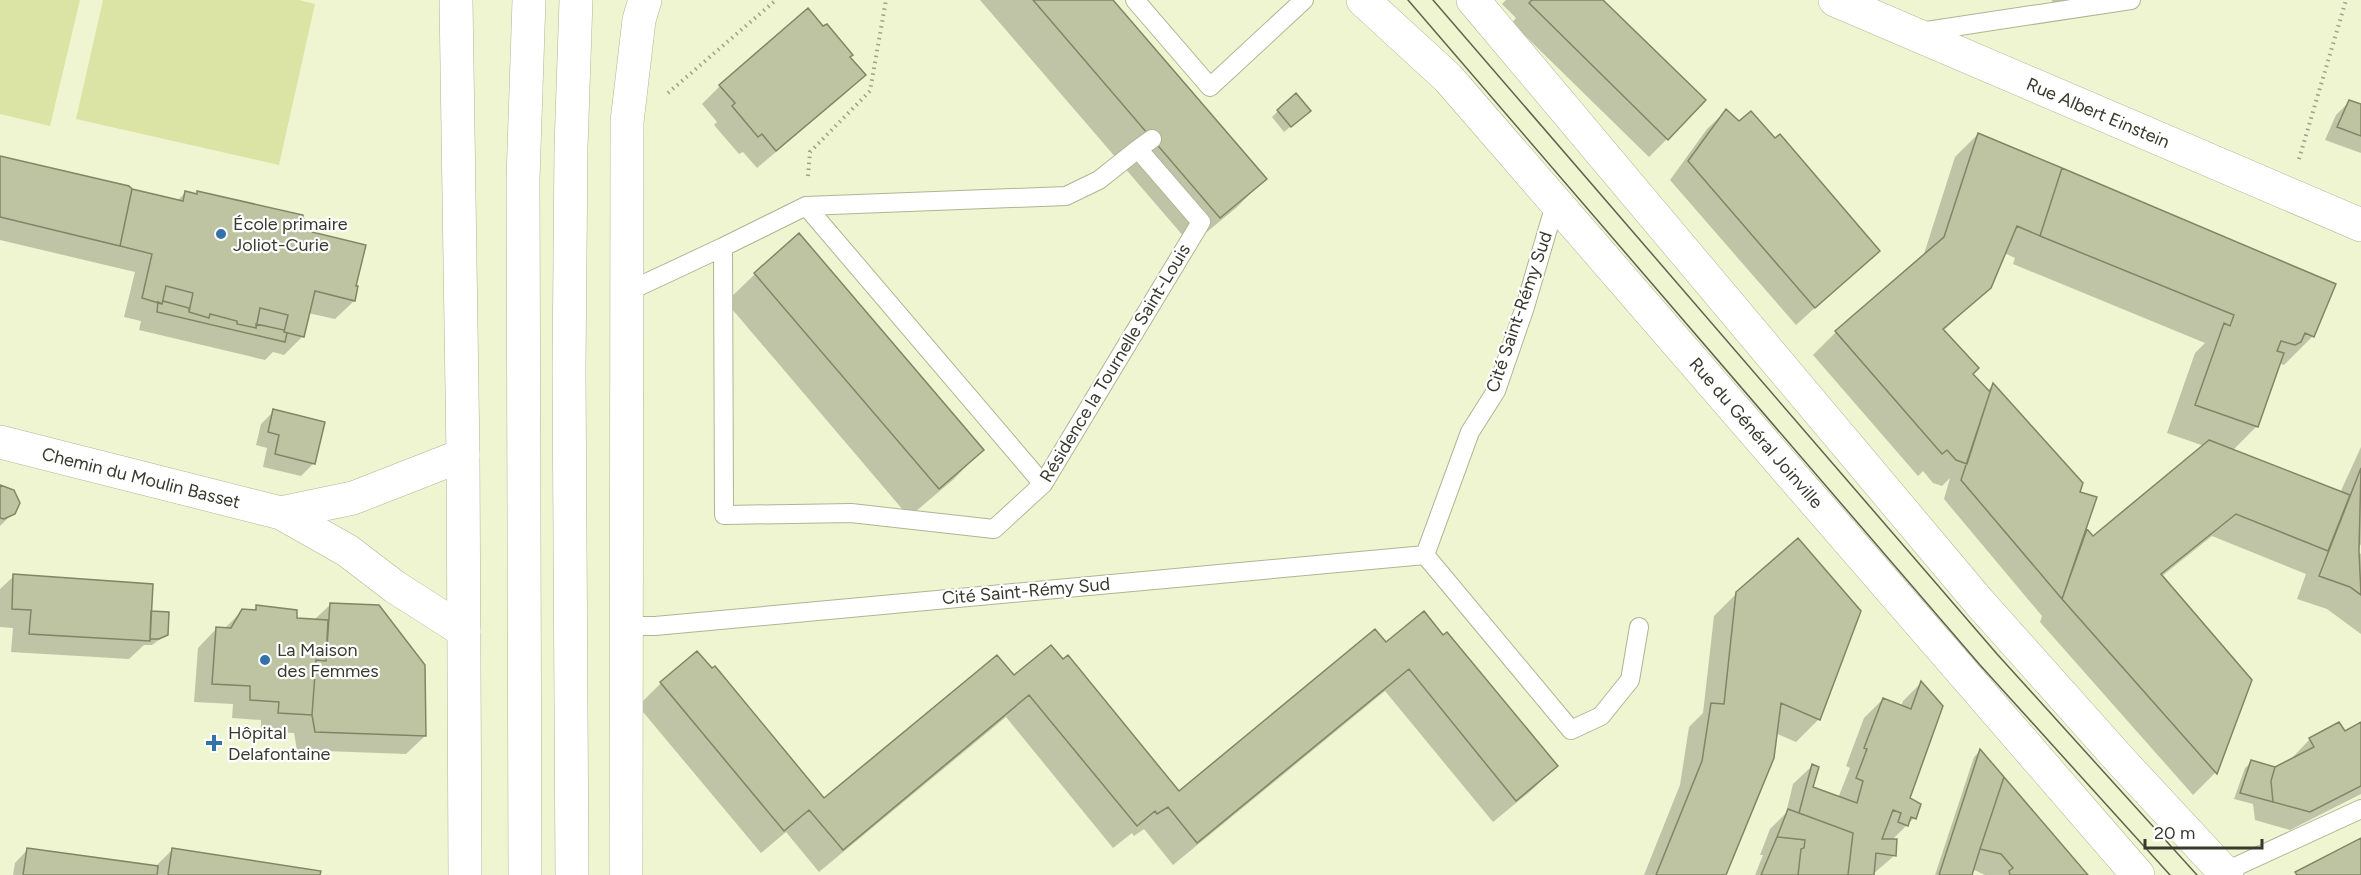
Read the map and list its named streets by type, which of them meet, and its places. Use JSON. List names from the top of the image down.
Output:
{
  "streets": {
    "main road": ["Rue Albert Einstein", "Rue du Général Joinville", "Chemin du Moulin Basset"],
    "lane": ["Cité Saint-Rémy Sud", "Résidence la Tournelle Saint-Louis"]
  },
  "crossings": [
    ["Cité Saint-Rémy Sud", "Rue du Général Joinville"]
  ],
  "places": {
    "other": ["École primaire Joliot-Curie", "La Maison des Femmes"],
    "health": ["Hôpital Delafontaine"]
  },
  "scale_bar": "20 m"
}
